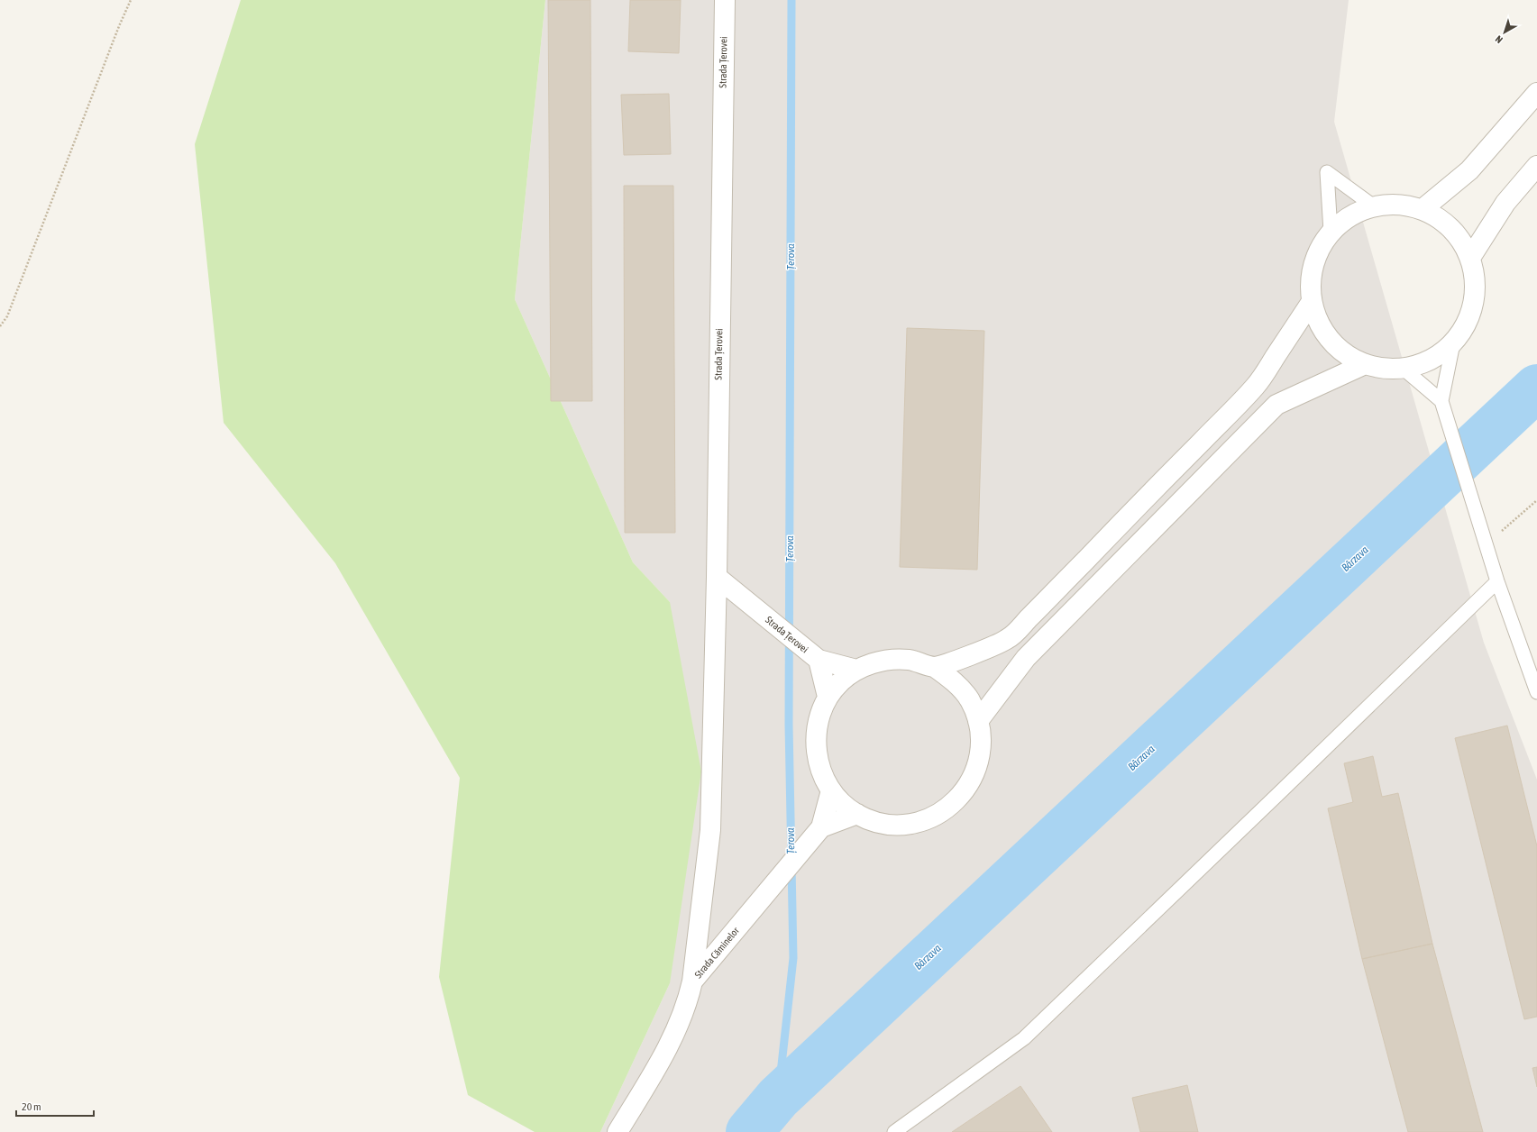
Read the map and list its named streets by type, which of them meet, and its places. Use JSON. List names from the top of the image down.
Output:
{
  "streets": {
    "street": ["Strada Țerovei", "Strada Căminelor"]
  },
  "water": ["Țerova", "Bârzava"],
  "scale_bar": "20 m",
  "north": "bottom left"
}
